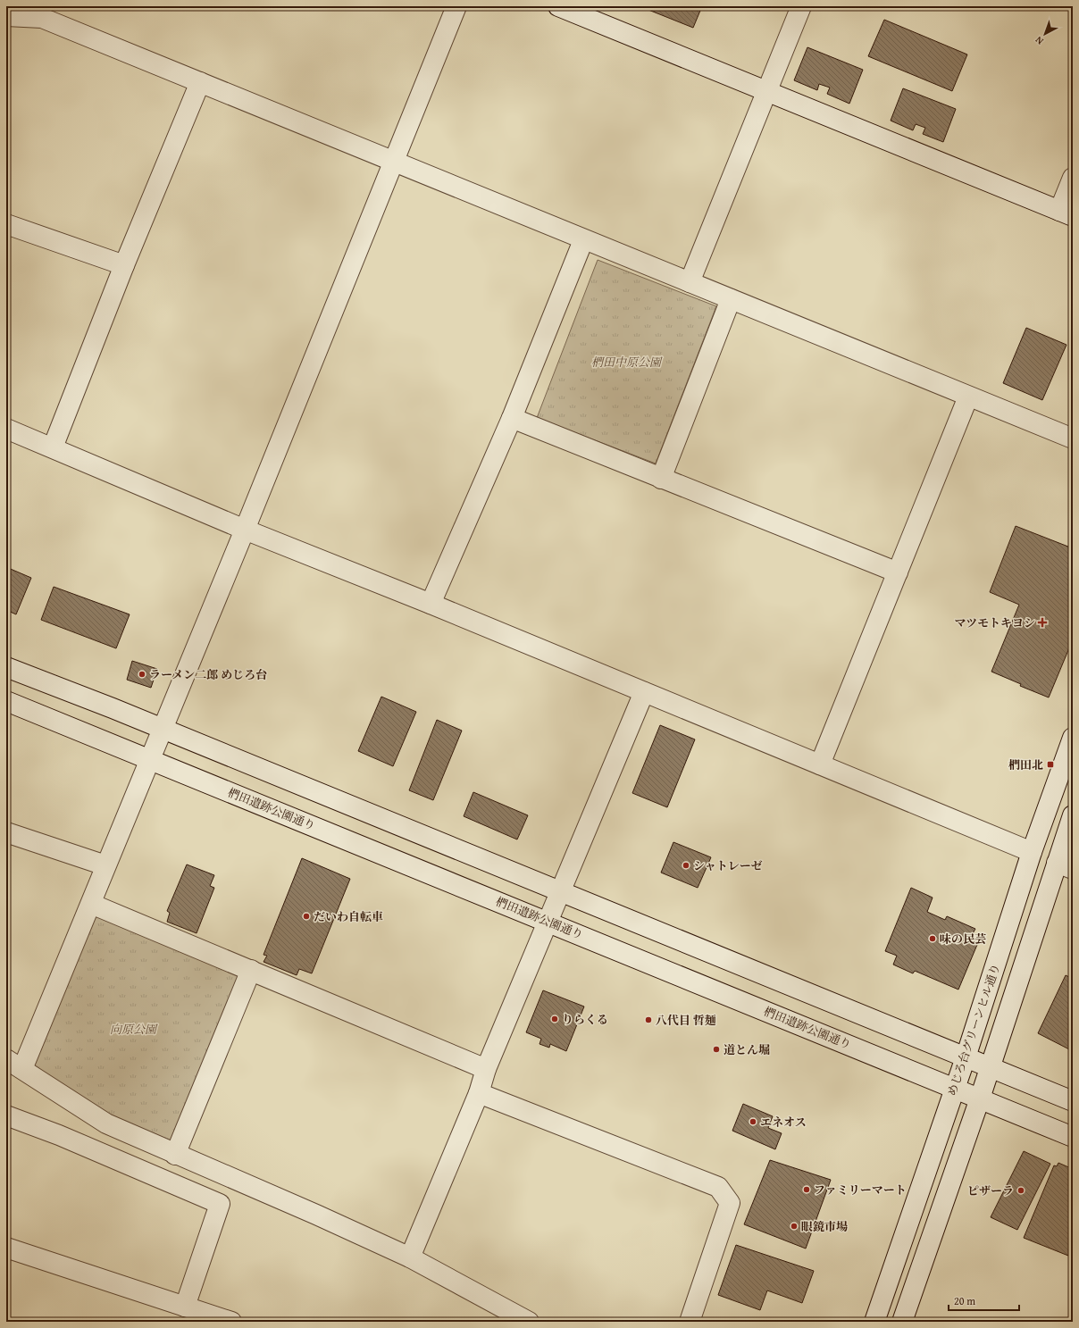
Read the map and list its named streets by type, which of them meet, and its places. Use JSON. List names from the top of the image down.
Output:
{
  "streets": {
    "street": ["椚田遺跡公園通り", "めじろ台グリーンヒル通り"]
  },
  "crossings": [
    ["椚田遺跡公園通り", "めじろ台グリーンヒル通り"]
  ],
  "parks": ["椚田中原公園", "向原公園"],
  "places": {
    "health": ["マツモトキヨシ"],
    "other": [
      "ラーメン二郎 めじろ台",
      "シャトレーゼ",
      "だいわ自転車",
      "味の民芸",
      "りらくる",
      "八代目 哲麺",
      "道とん堀",
      "エネオス",
      "ファミリーマート",
      "ピザーラ",
      "眼鏡市場"
    ],
    "transit": ["椚田北"]
  },
  "scale_bar": "20 m",
  "north": "bottom left"
}
